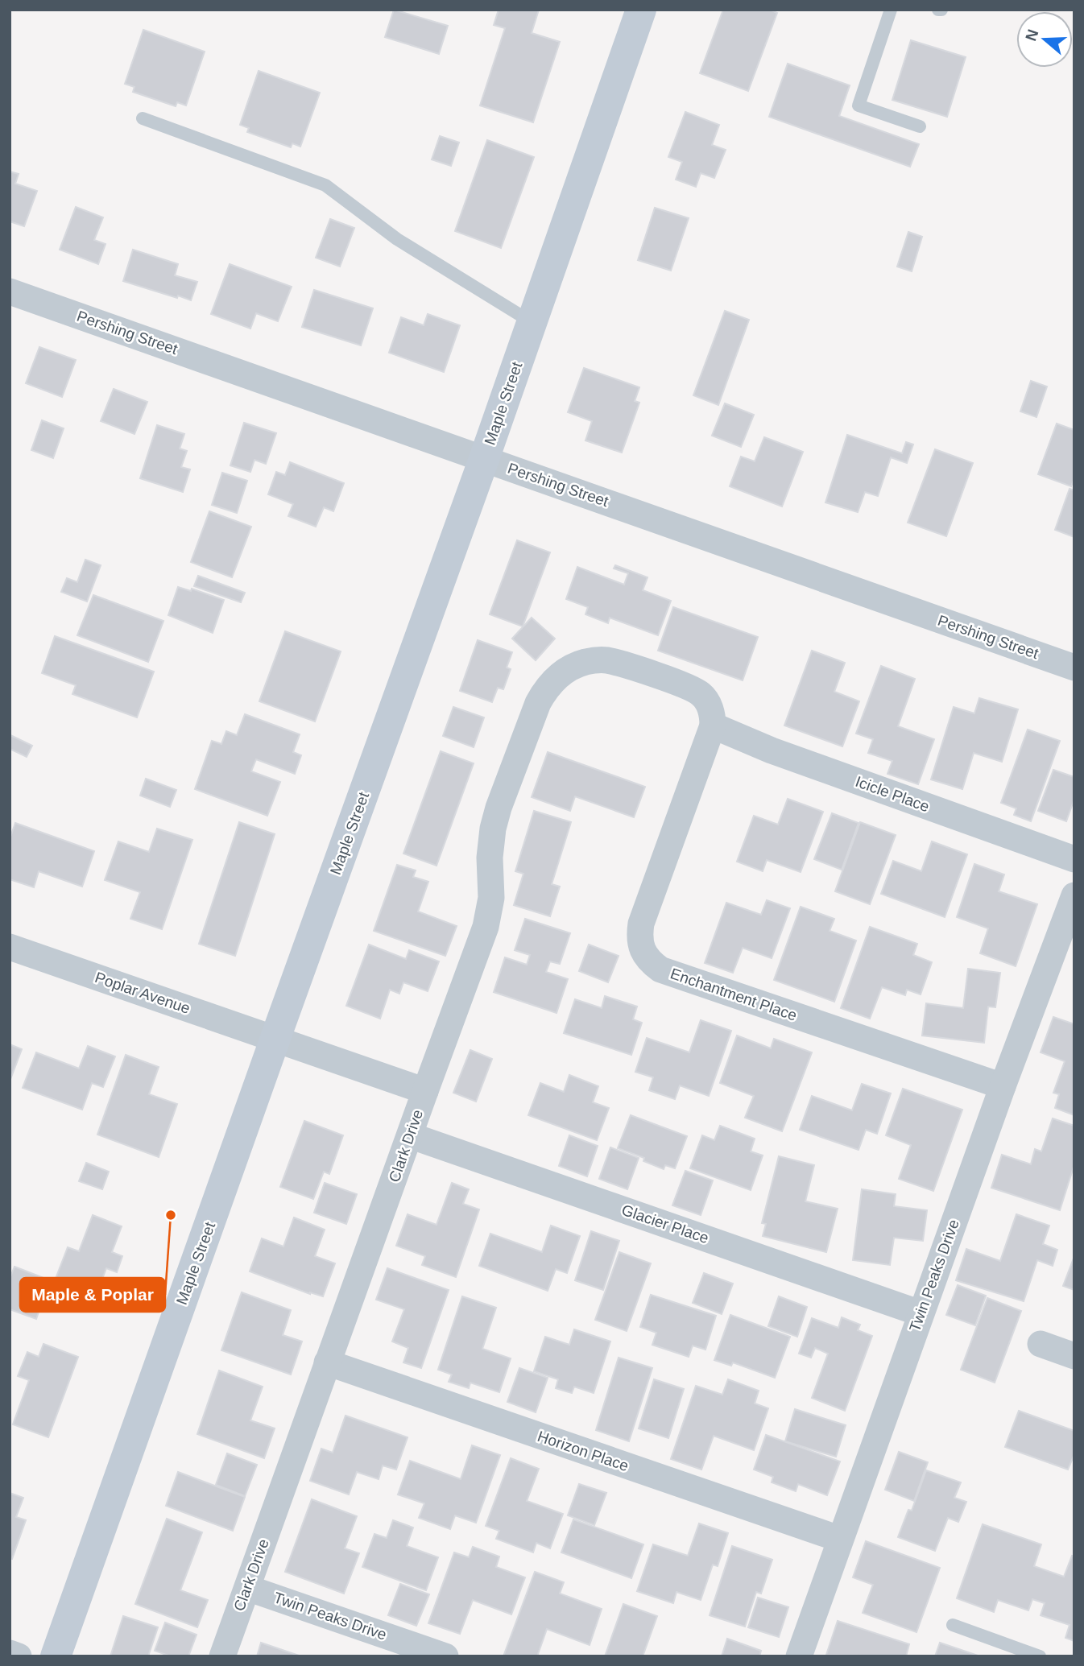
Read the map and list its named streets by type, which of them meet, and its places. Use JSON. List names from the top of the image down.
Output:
{
  "streets": {
    "street": [
      "Pershing Street",
      "Maple Street",
      "Icicle Place",
      "Poplar Avenue",
      "Enchantment Place",
      "Clark Drive",
      "Glacier Place",
      "Twin Peaks Drive",
      "Horizon Place"
    ]
  },
  "crossings": [
    ["Pershing Street", "Maple Street"],
    ["Maple Street", "Poplar Avenue"],
    ["Icicle Place", "Enchantment Place"],
    ["Icicle Place", "Clark Drive"],
    ["Enchantment Place", "Clark Drive"],
    ["Enchantment Place", "Twin Peaks Drive"],
    ["Clark Drive", "Glacier Place"],
    ["Clark Drive", "Twin Peaks Drive"],
    ["Clark Drive", "Horizon Place"],
    ["Glacier Place", "Twin Peaks Drive"],
    ["Twin Peaks Drive", "Horizon Place"]
  ],
  "places": ["Maple & Poplar"],
  "north": "left"
}
